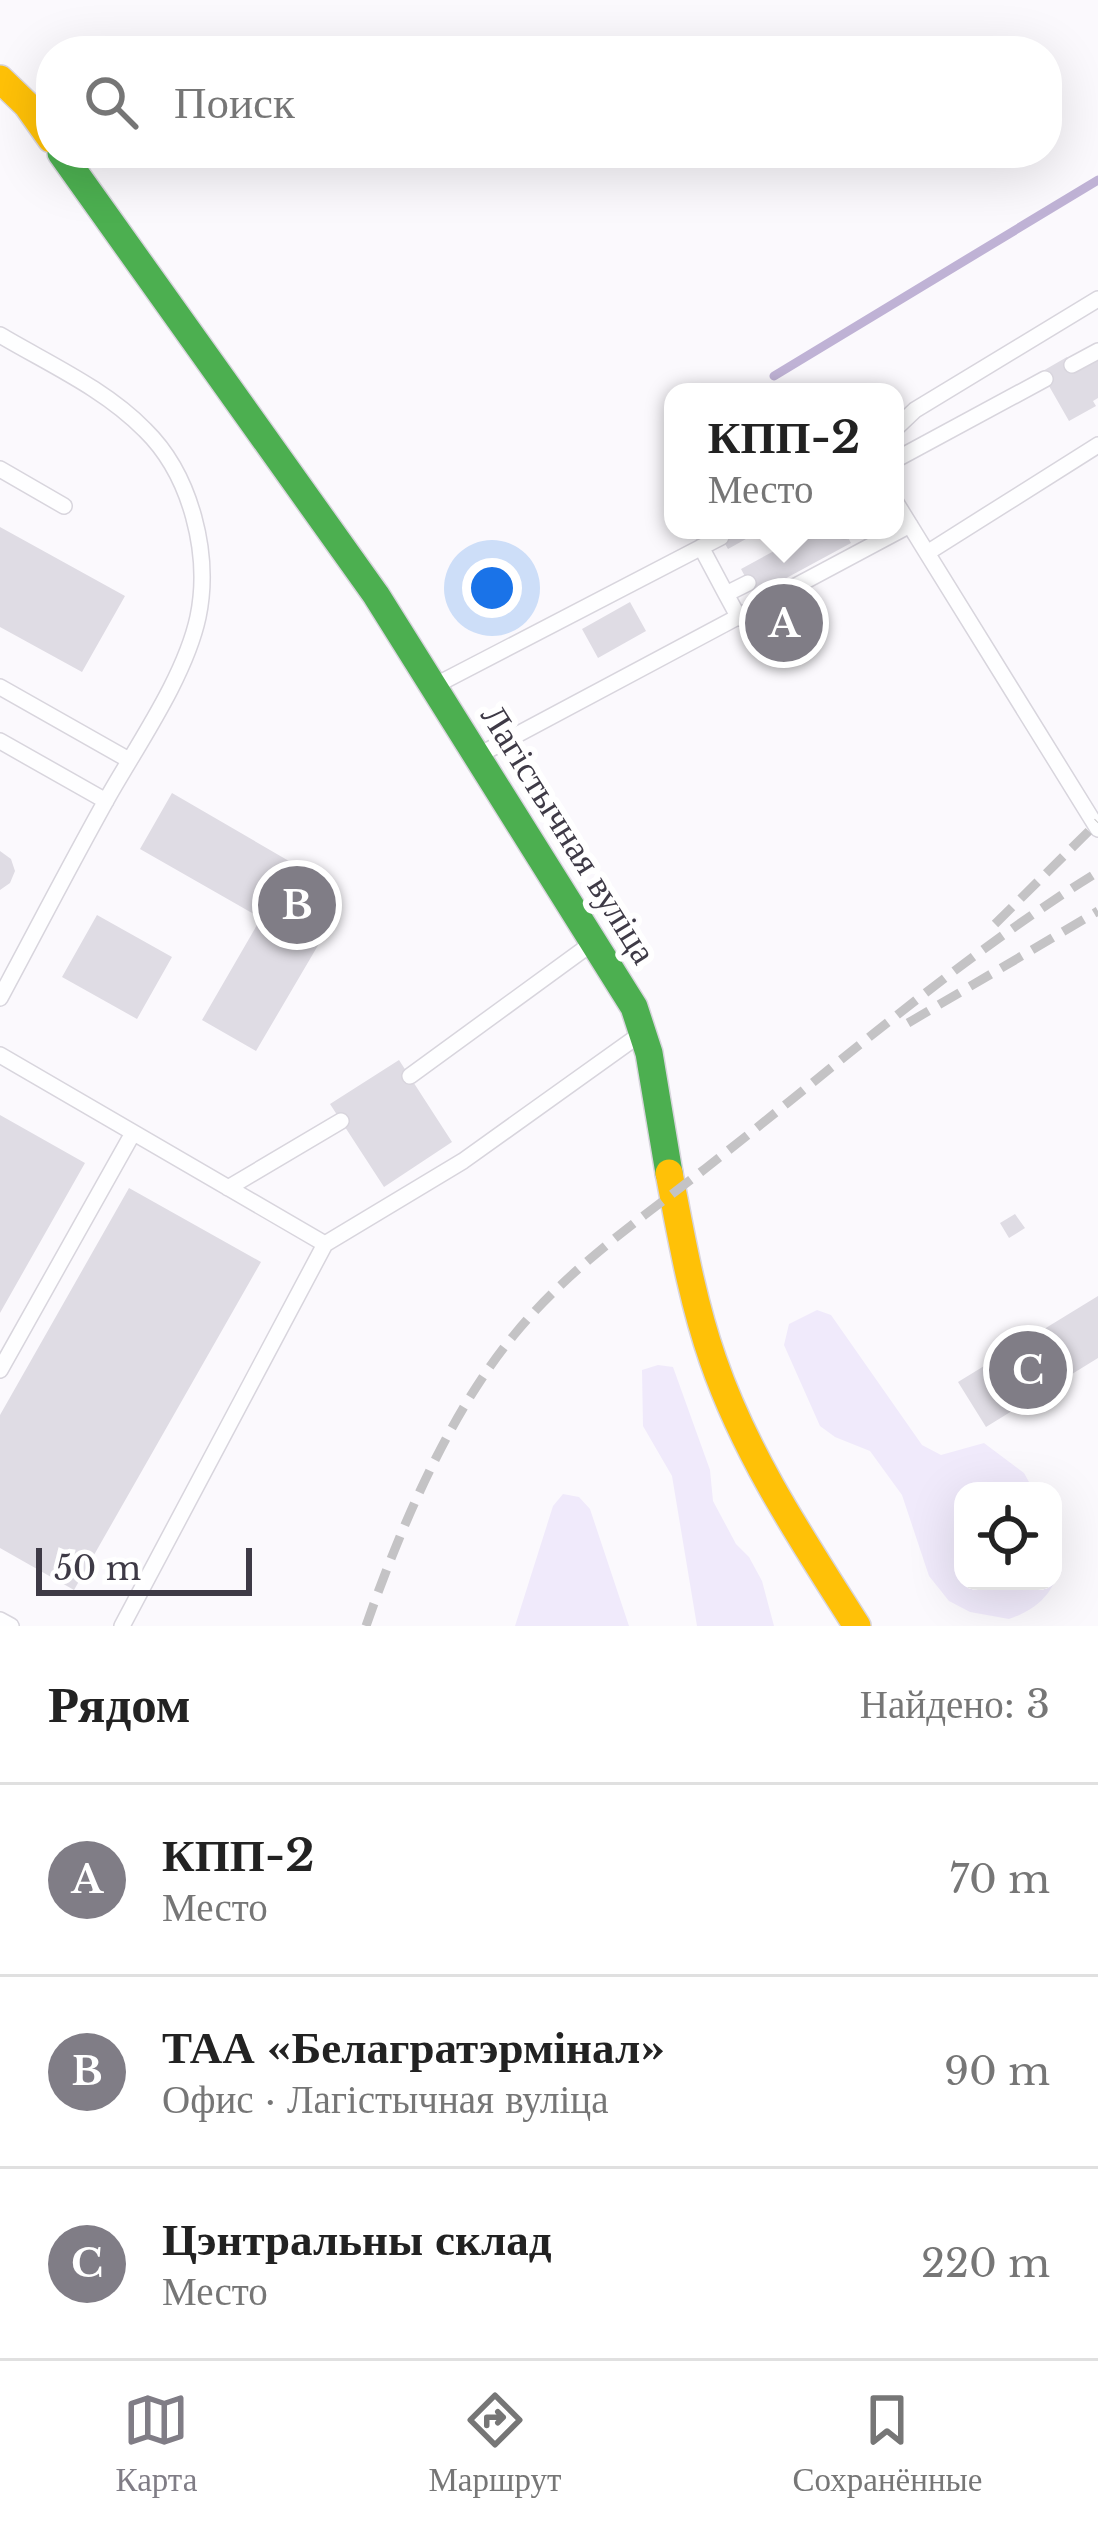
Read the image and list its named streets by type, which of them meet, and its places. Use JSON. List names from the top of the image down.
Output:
{
  "streets": {
    "street": ["Лагістычная вуліца"]
  },
  "scale_bar": "50 m",
  "page": {
    "search": "Поиск",
    "popup": ["КПП-2", "Место"],
    "pins": ["A", "B", "C"],
    "scale": "50 m",
    "heading": ["Рядом", "Найдено: 3"],
    "list": [
      {
        "mark": "A",
        "name": "КПП-2",
        "note": "Место",
        "value": "70 m"
      },
      {
        "mark": "B",
        "name": "ТАА «Белагратэрмінал»",
        "note": "Офис · Лагістычная вуліца",
        "value": "90 m"
      },
      {
        "mark": "C",
        "name": "Цэнтральны склад",
        "note": "Место",
        "value": "220 m"
      }
    ],
    "nav": ["Карта", "Маршрут", "Сохранённые"]
  }
}
